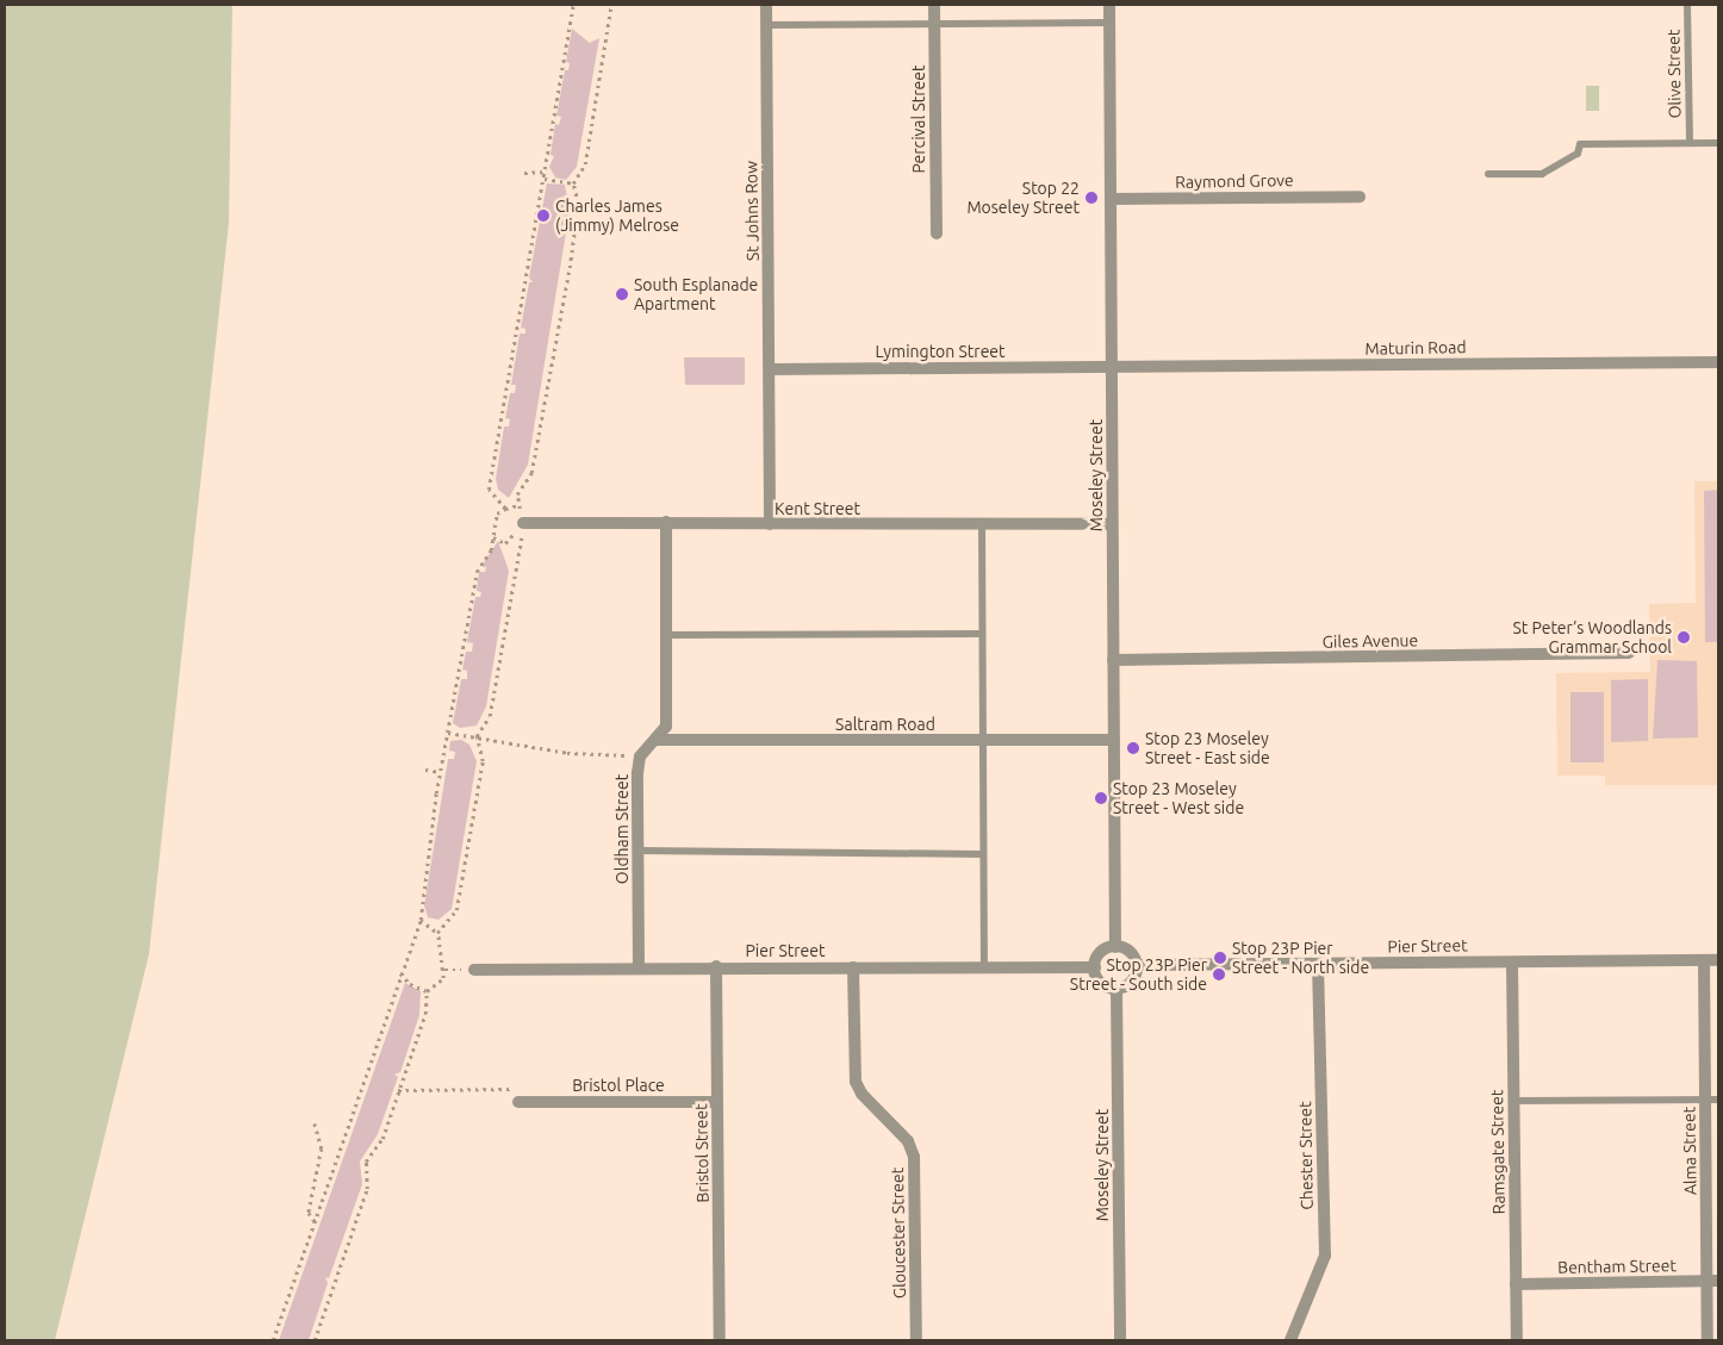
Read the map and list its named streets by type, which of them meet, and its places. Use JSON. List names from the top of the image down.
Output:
{
  "streets": {
    "street": [
      "Percival Street",
      "Raymond Grove",
      "St Johns Row",
      "Maturin Road",
      "Lymington Street",
      "Moseley Street",
      "Kent Street",
      "Giles Avenue",
      "Saltram Road",
      "Oldham Street",
      "Pier Street",
      "Bristol Place",
      "Alma Street",
      "Ramsgate Street",
      "Bristol Street",
      "Chester Street",
      "Gloucester Street",
      "Bentham Street"
    ],
    "lane": ["Olive Street"]
  },
  "crossings": [
    ["Raymond Grove", "Moseley Street"],
    ["St Johns Row", "Lymington Street"],
    ["St Johns Row", "Kent Street"],
    ["Maturin Road", "Lymington Street"],
    ["Maturin Road", "Moseley Street"],
    ["Lymington Street", "Moseley Street"],
    ["Moseley Street", "Kent Street"],
    ["Moseley Street", "Giles Avenue"],
    ["Moseley Street", "Saltram Road"],
    ["Moseley Street", "Pier Street"],
    ["Kent Street", "Oldham Street"],
    ["Saltram Road", "Oldham Street"],
    ["Oldham Street", "Pier Street"],
    ["Pier Street", "Alma Street"],
    ["Pier Street", "Ramsgate Street"],
    ["Pier Street", "Bristol Street"],
    ["Pier Street", "Chester Street"],
    ["Pier Street", "Gloucester Street"],
    ["Bristol Place", "Bristol Street"],
    ["Alma Street", "Bentham Street"],
    ["Ramsgate Street", "Bentham Street"]
  ],
  "places": [
    "Stop 22 Moseley Street",
    "Charles James (Jimmy) Melrose",
    "South Esplanade Apartment",
    "St Peter’s Woodlands Grammar School",
    "Stop 23 Moseley Street - East side",
    "Stop 23 Moseley Street - West side",
    "Stop 23P Pier Street - North side",
    "Stop 23P Pier Street - South side"
  ]
}
